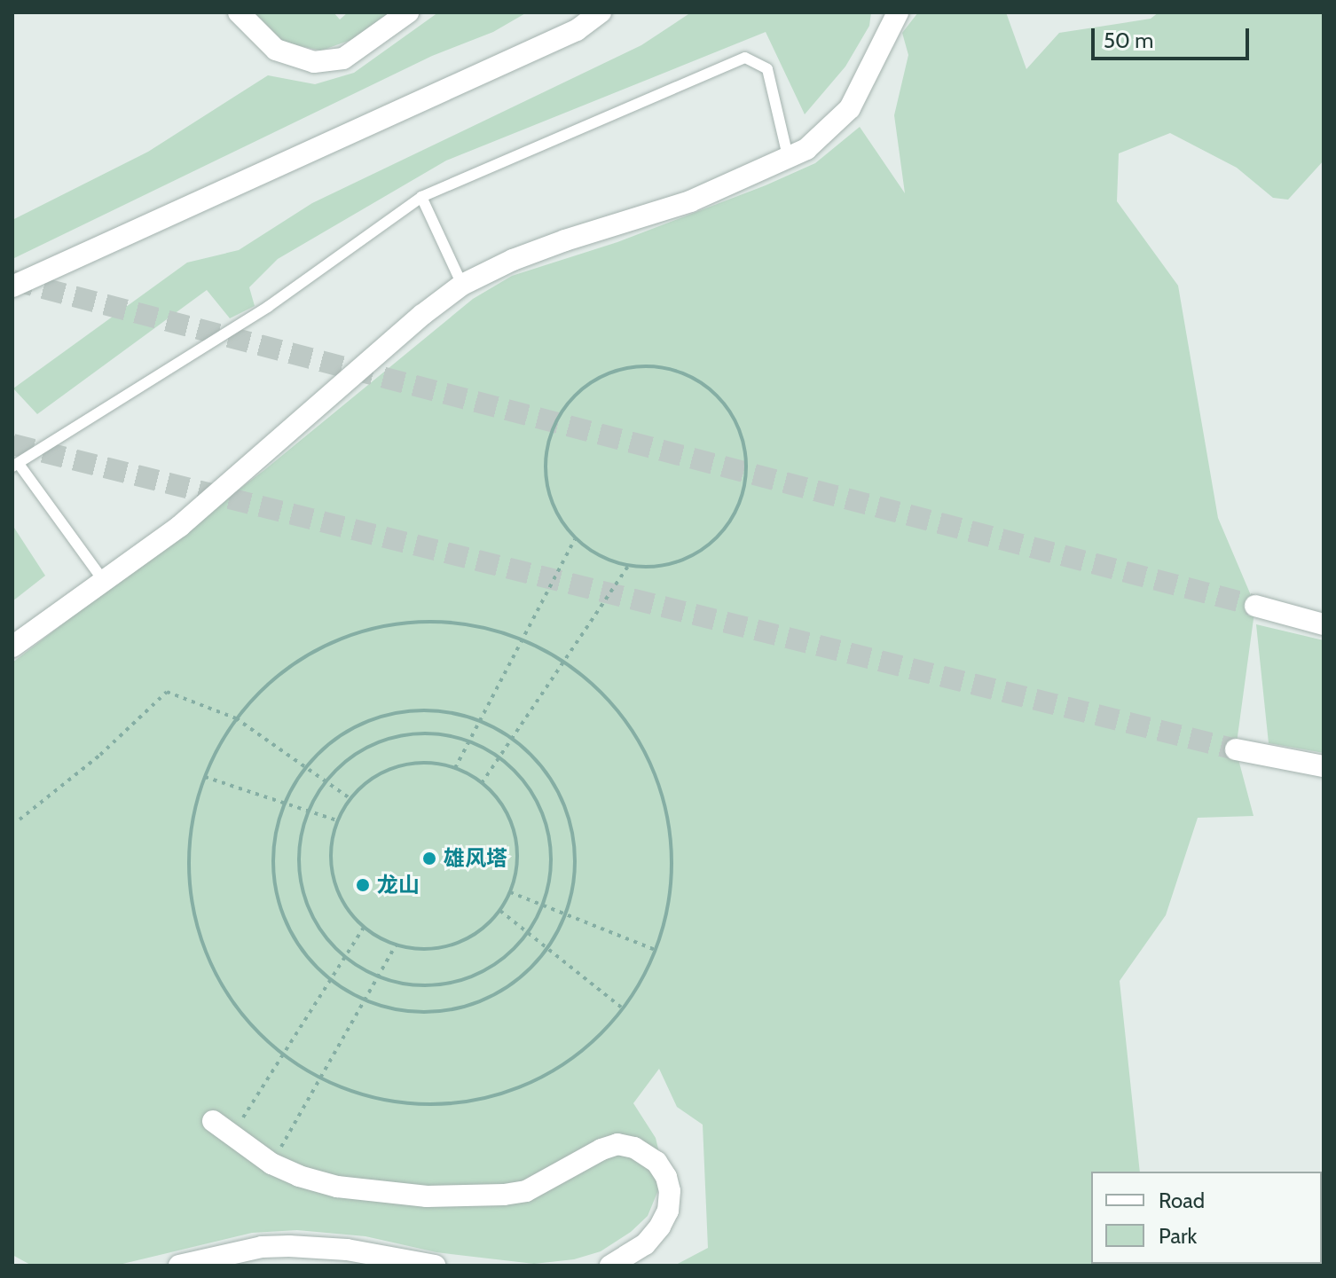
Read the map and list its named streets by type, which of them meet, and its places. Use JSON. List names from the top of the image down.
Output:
{
  "places": ["雄风塔", "龙山"],
  "legend": ["Road", "Park"],
  "scale_bar": "50 m"
}
